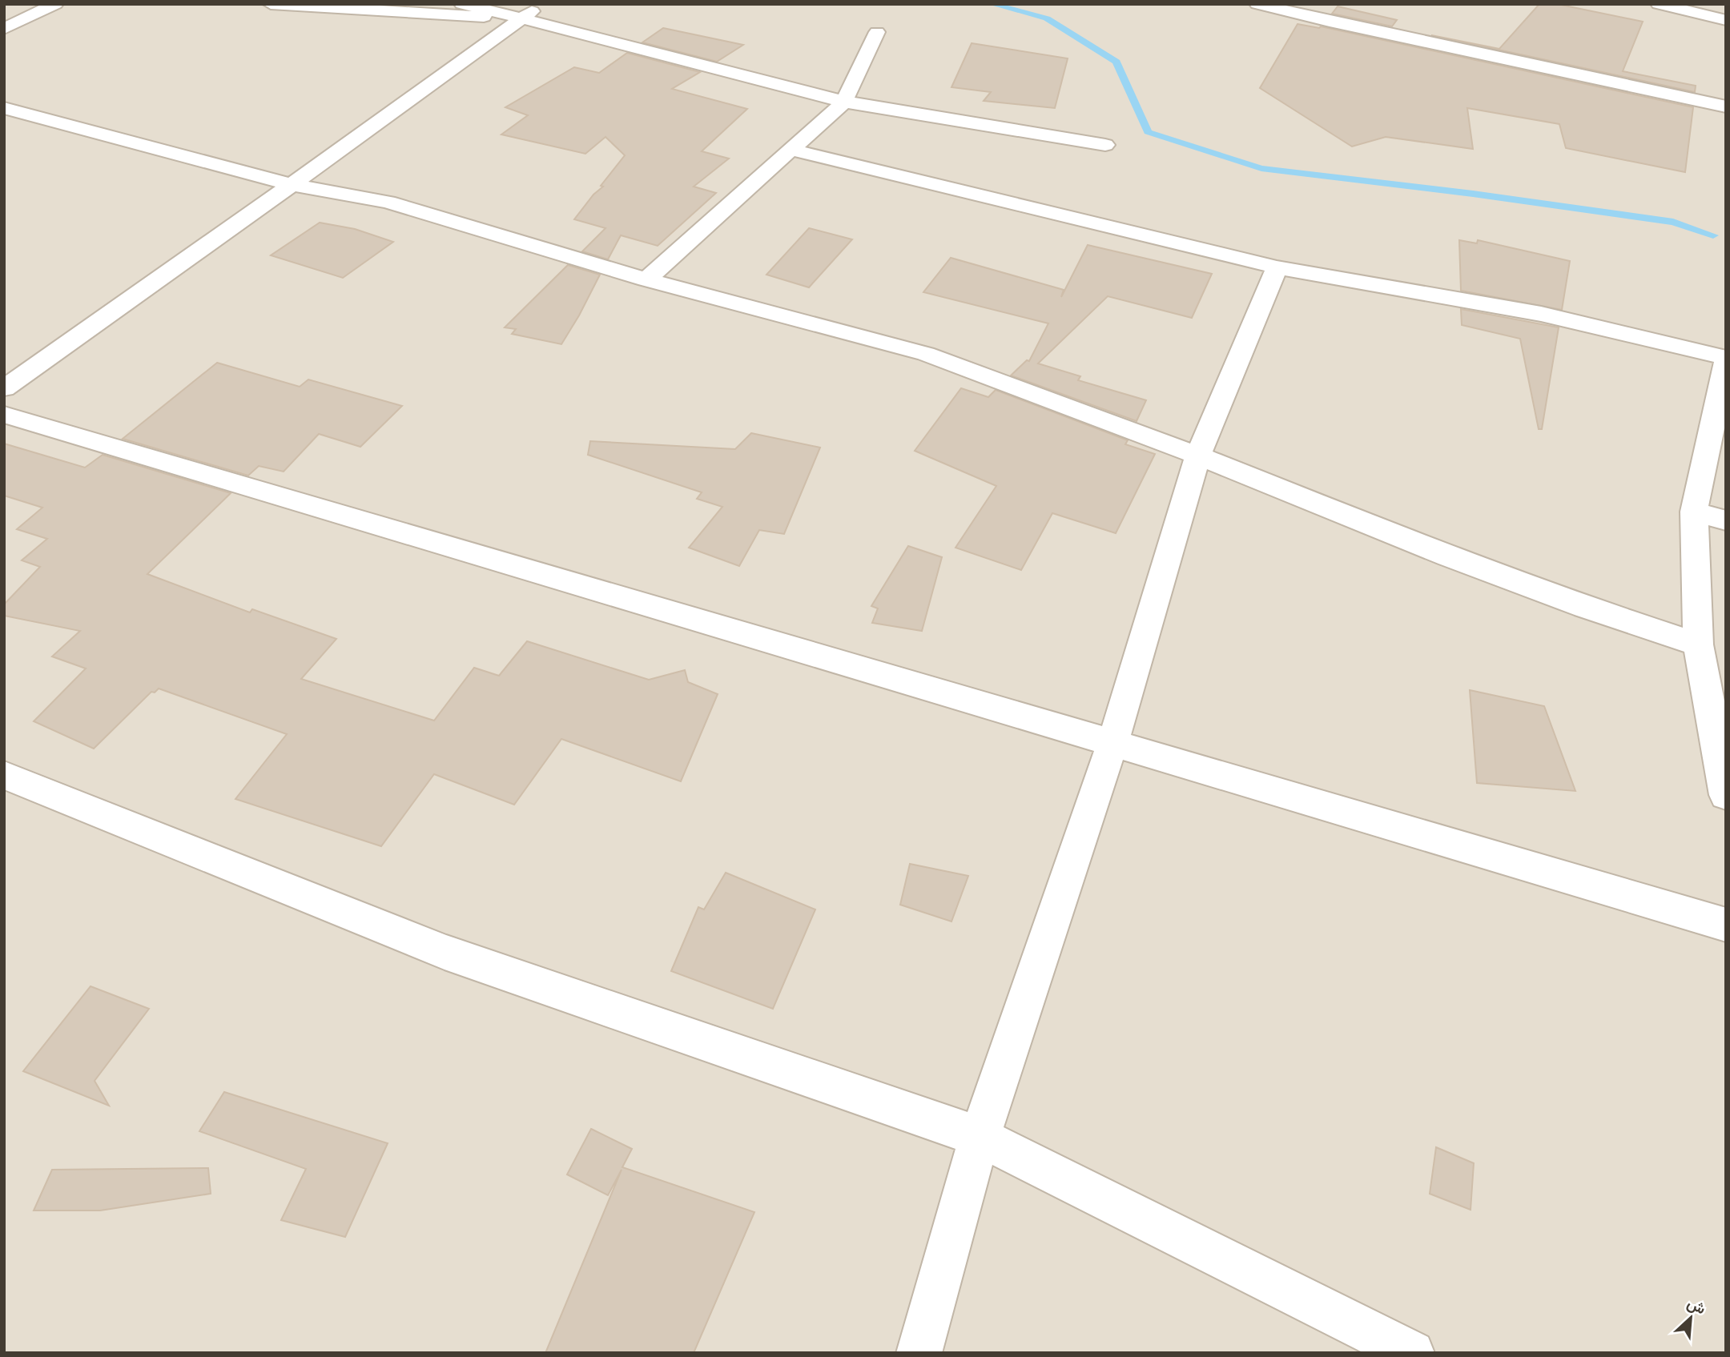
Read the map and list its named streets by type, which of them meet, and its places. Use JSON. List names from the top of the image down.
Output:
{
  "north": "top right"
}
